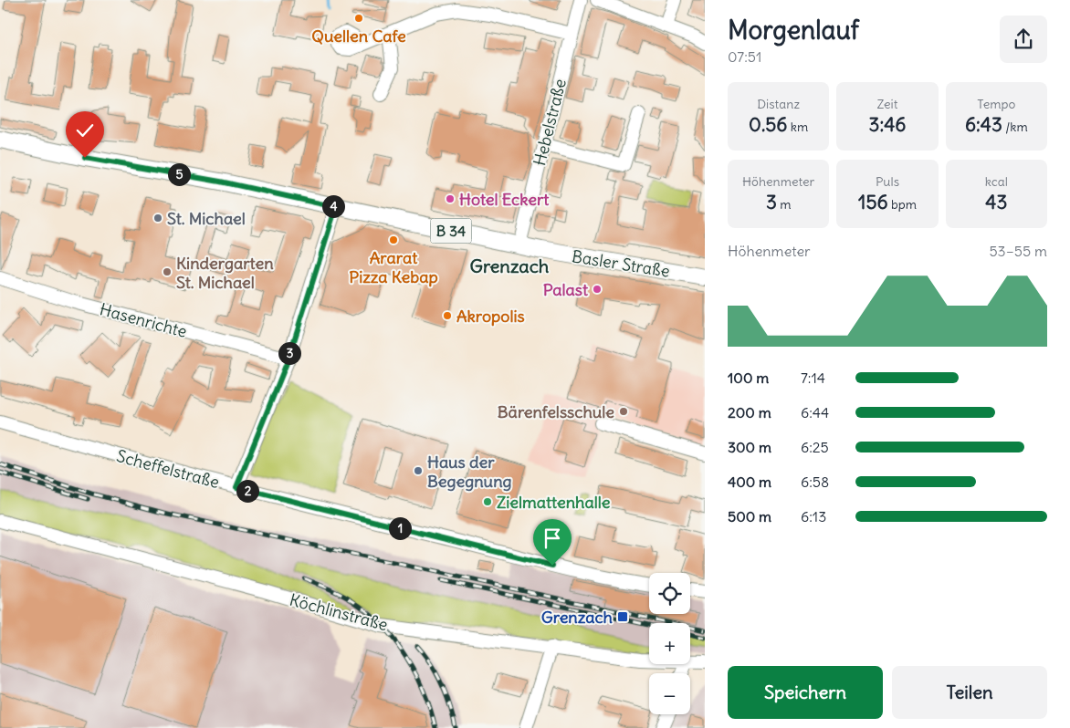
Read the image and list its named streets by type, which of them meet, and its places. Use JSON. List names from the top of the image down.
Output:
{
  "streets": {
    "main road": ["B 34", "Basler Straße"],
    "street": [
      "Hebelstraße",
      "Hasenrichte",
      "Scheffelstraße",
      "Köchlinstraße"
    ]
  },
  "crossings": [
    ["Hebelstraße", "Basler Straße"]
  ],
  "districts": ["Grenzach"],
  "places": {
    "other": [
      "Quellen Cafe",
      "Hotel Eckert",
      "St. Michael",
      "Ararat Pizza Kebap",
      "Kindergarten St. Michael",
      "Palast",
      "Akropolis",
      "Bärenfelsschule",
      "Haus der Begegnung",
      "Zielmattenhalle"
    ],
    "transit": ["Grenzach"]
  },
  "page": {
    "heading": ["Morgenlauf", "07:51"],
    "stats": [
      ["Distanz", "0.56 km"],
      ["Zeit", "3:46"],
      ["Tempo", "6:43 /km"],
      ["Höhenmeter", "3 m"],
      ["Puls", "156 bpm"],
      ["kcal", "43"]
    ],
    "pins": [
      "5",
      "4",
      "3",
      "2",
      "1"
    ],
    "chart": ["Höhenmeter", "53–55 m"],
    "list": [
      {
        "name": "100 m",
        "note": "7:14"
      },
      {
        "name": "200 m",
        "note": "6:44"
      },
      {
        "name": "300 m",
        "note": "6:25"
      },
      {
        "name": "400 m",
        "note": "6:58"
      },
      {
        "name": "500 m",
        "note": "6:13"
      }
    ],
    "map_buttons": ["+", "−"],
    "buttons": ["Speichern", "Teilen"]
  }
}
